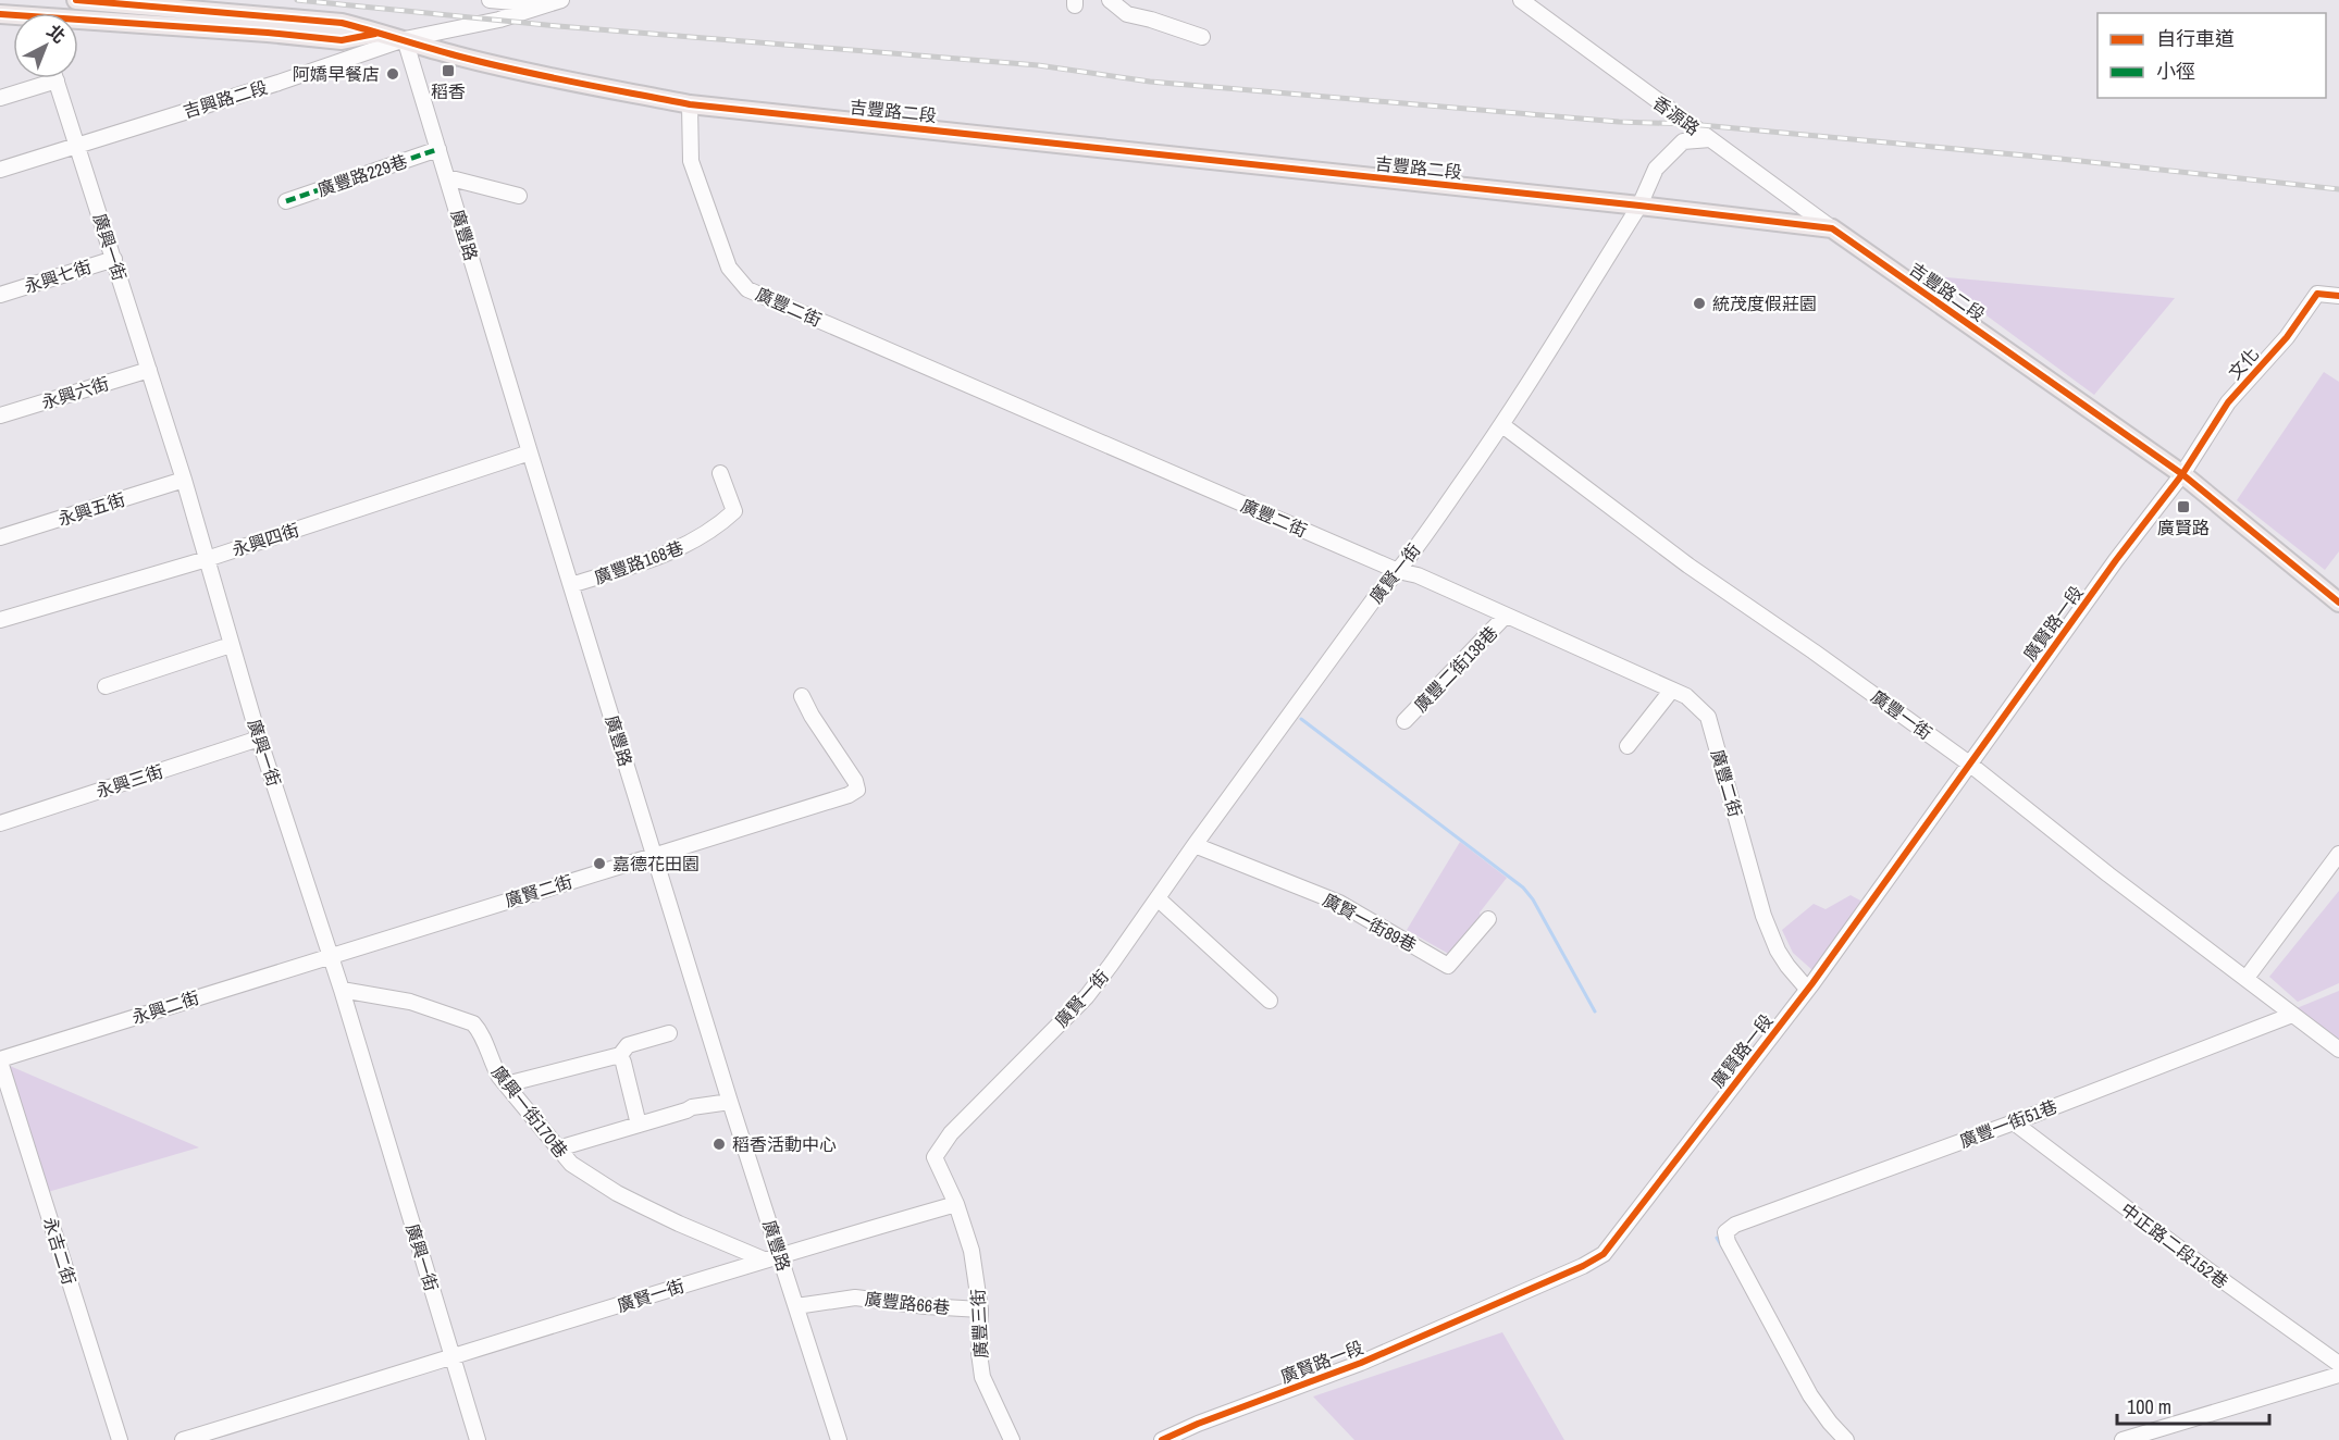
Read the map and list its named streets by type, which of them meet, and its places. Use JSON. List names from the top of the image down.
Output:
{
  "streets": {
    "main road": ["吉豐路二段"],
    "street": [
      "吉興路二段",
      "香源路",
      "廣豐路229巷",
      "廣豐路",
      "廣興一街",
      "永興七街",
      "廣豐二街",
      "文化",
      "永興六街",
      "永興五街",
      "永興四街",
      "廣豐路168巷",
      "廣賢一街",
      "廣賢路一段",
      "廣豐二街138巷",
      "廣豐一街",
      "永興三街",
      "廣賢二街",
      "廣賢一街89巷",
      "永興二街",
      "廣興一街170巷",
      "廣豐一街51巷",
      "中正路二段152巷",
      "永吉二街",
      "廣豐路66巷",
      "廣豐三街"
    ]
  },
  "crossings": [
    ["吉興路二段", "吉豐路二段"],
    ["吉興路二段", "廣豐路"],
    ["吉興路二段", "廣興一街"],
    ["吉豐路二段", "香源路"],
    ["吉豐路二段", "廣豐路"],
    ["吉豐路二段", "廣豐二街"],
    ["吉豐路二段", "文化"],
    ["吉豐路二段", "廣賢一街"],
    ["吉豐路二段", "廣賢路一段"],
    ["香源路", "廣賢一街"],
    ["廣豐路229巷", "廣豐路"],
    ["廣豐路", "永興四街"],
    ["廣豐路", "廣豐路168巷"],
    ["廣豐路", "廣賢一街"],
    ["廣豐路", "廣賢二街"],
    ["廣豐路", "廣豐路66巷"],
    ["廣興一街", "永興七街"],
    ["廣興一街", "永興六街"],
    ["廣興一街", "永興五街"],
    ["廣興一街", "永興四街"],
    ["廣興一街", "廣賢一街"],
    ["廣興一街", "永興三街"],
    ["廣興一街", "廣賢二街"],
    ["廣興一街", "永興二街"],
    ["廣興一街", "廣興一街170巷"],
    ["廣豐二街", "廣賢一街"],
    ["廣豐二街", "廣賢路一段"],
    ["廣豐二街", "廣豐二街138巷"],
    ["文化", "廣賢路一段"],
    ["廣賢一街", "廣豐一街"],
    ["廣賢一街", "廣賢一街89巷"],
    ["廣賢一街", "廣興一街170巷"],
    ["廣賢一街", "廣豐三街"],
    ["廣賢路一段", "廣豐一街"],
    ["廣豐一街", "廣豐一街51巷"],
    ["廣賢二街", "永興二街"],
    ["永興二街", "永吉二街"],
    ["廣豐一街51巷", "中正路二段152巷"],
    ["廣豐路66巷", "廣豐三街"]
  ],
  "places": {
    "transit": ["稻香", "廣賢路"],
    "other": [
      "阿嬌早餐店",
      "統茂度假莊園",
      "嘉德花田園",
      "稻香活動中心"
    ]
  },
  "legend": ["自行車道", "小徑"],
  "scale_bar": "100 m",
  "north": "top right"
}
